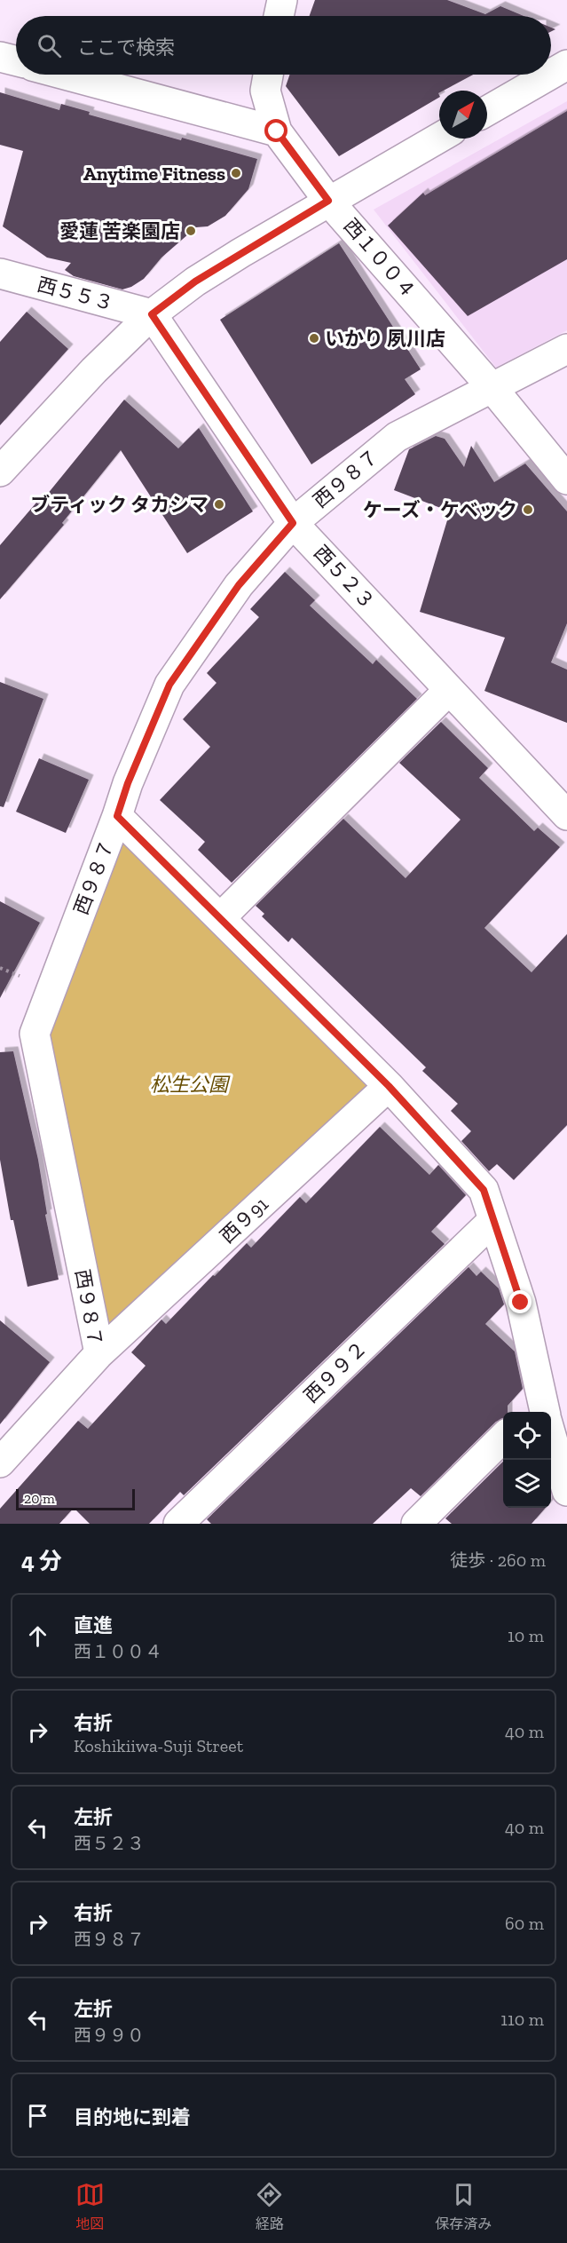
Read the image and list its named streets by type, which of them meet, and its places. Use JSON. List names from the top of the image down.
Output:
{
  "streets": {
    "street": [
      "西１００４",
      "西５５３",
      "西９８７",
      "西５２３",
      "西９91",
      "西９９２"
    ]
  },
  "crossings": [
    ["西１００４", "西９８７"],
    ["西５５３", "西５２３"],
    ["西９８７", "西５２３"],
    ["西９８７", "西９91"]
  ],
  "parks": ["松生公園"],
  "places": [
    "Anytime Fitness",
    "愛蓮 苦楽園店",
    "いかり 夙川店",
    "ブティック タカシマ",
    "ケーズ・ケベック"
  ],
  "scale_bar": "20 m",
  "north": "top right",
  "page": {
    "search": "ここで検索",
    "scale": "20 m",
    "heading": ["4 分", "徒歩 · 260 m"],
    "list": [
      ["直進", "西１００４", "10 m"],
      ["右折", "Koshikiiwa-Suji Street", "40 m"],
      ["左折", "西５２３", "40 m"],
      ["右折", "西９８７", "60 m"],
      ["左折", "西９９０", "110 m"],
      "目的地に到着"
    ],
    "nav": ["地図", "経路", "保存済み"]
  }
}
